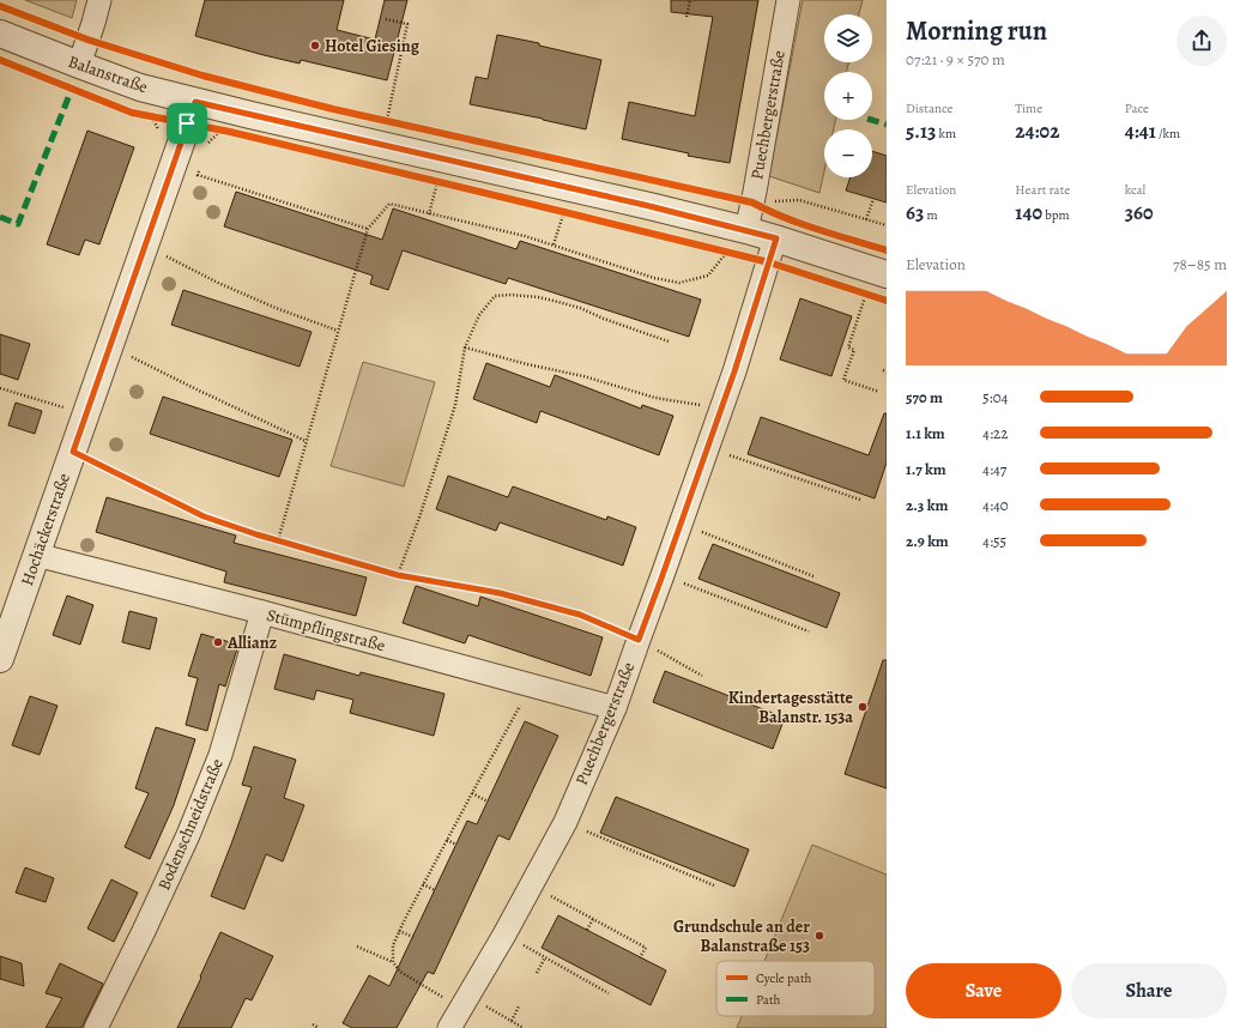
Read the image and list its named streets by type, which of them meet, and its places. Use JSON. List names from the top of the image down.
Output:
{
  "streets": {
    "street": [
      "Balanstraße",
      "Puechbergerstraße",
      "Hochäckerstraße",
      "Stümpflingstraße",
      "Bodenschneidstraße"
    ]
  },
  "crossings": [
    ["Balanstraße", "Puechbergerstraße"],
    ["Balanstraße", "Hochäckerstraße"],
    ["Puechbergerstraße", "Stümpflingstraße"],
    ["Hochäckerstraße", "Stümpflingstraße"],
    ["Stümpflingstraße", "Bodenschneidstraße"]
  ],
  "places": [
    "Hotel Giesing",
    "Allianz",
    "Kindertagesstätte Balanstr. 153a",
    "Grundschule an der Balanstraße 153"
  ],
  "legend": ["Cycle path", "Path"],
  "page": {
    "heading": ["Morning run", "07:21 · 9 × 570 m"],
    "map_buttons": ["+", "−"],
    "stats": [
      ["Distance", "5.13 km"],
      ["Time", "24:02"],
      ["Pace", "4:41 /km"],
      ["Elevation", "63 m"],
      ["Heart rate", "140 bpm"],
      ["kcal", "360"]
    ],
    "chart": ["Elevation", "78–85 m"],
    "list": [
      {
        "name": "570 m",
        "note": "5:04"
      },
      {
        "name": "1.1 km",
        "note": "4:22"
      },
      {
        "name": "1.7 km",
        "note": "4:47"
      },
      {
        "name": "2.3 km",
        "note": "4:40"
      },
      {
        "name": "2.9 km",
        "note": "4:55"
      }
    ],
    "buttons": ["Save", "Share"]
  }
}
